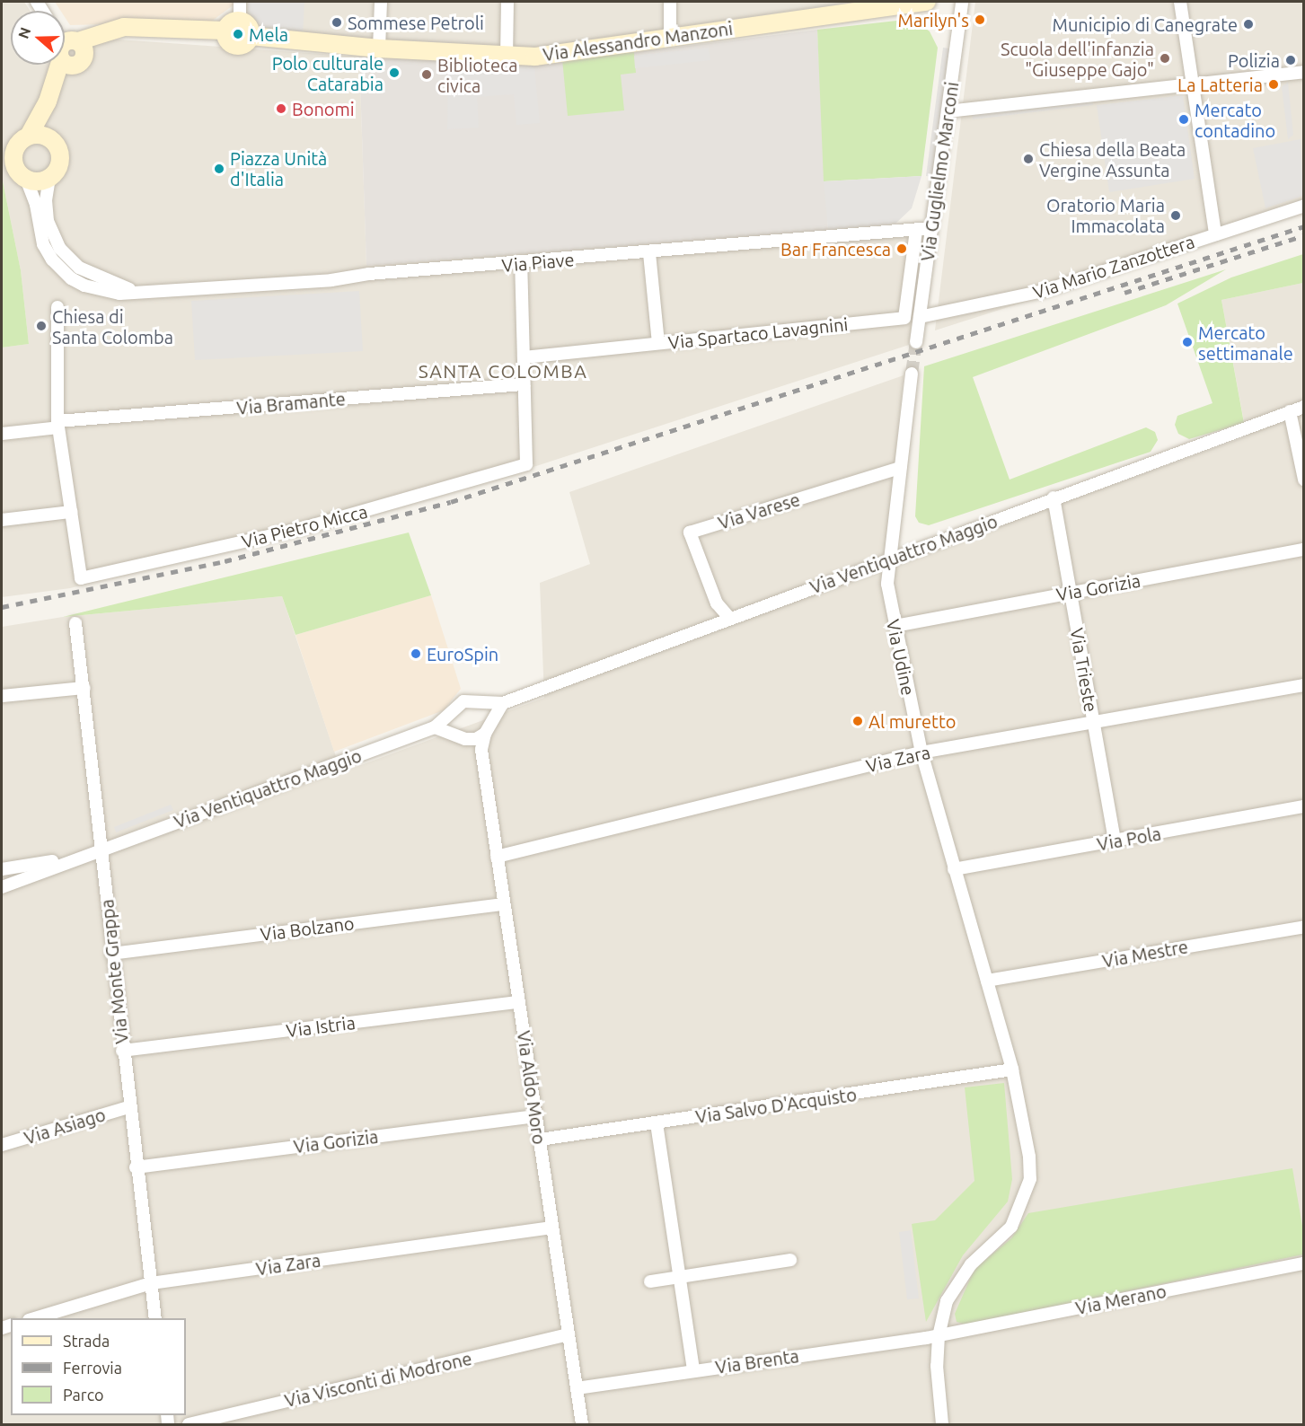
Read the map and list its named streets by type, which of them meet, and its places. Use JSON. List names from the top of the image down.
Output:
{
  "streets": {
    "street": [
      "Via Alessandro Manzoni",
      "Via Guglielmo Marconi",
      "Via Piave",
      "Via Mario Zanzottera",
      "Via Spartaco Lavagnini",
      "Via Bramante",
      "Via Varese",
      "Via Pietro Micca",
      "Via Ventiquattro Maggio",
      "Via Gorizia",
      "Via Udine",
      "Via Trieste",
      "Via Zara",
      "Via Pola",
      "Via Bolzano",
      "Via Mestre",
      "Via Monte Grappa",
      "Via Istria",
      "Via Aldo Moro",
      "Via Salvo D'Acquisto",
      "Via Asiago",
      "Via Merano",
      "Via Brenta",
      "Via Visconti di Modrone"
    ]
  },
  "crossings": [
    ["Via Guglielmo Marconi", "Via Piave"],
    ["Via Guglielmo Marconi", "Via Mario Zanzottera"],
    ["Via Piave", "Via Spartaco Lavagnini"],
    ["Via Bramante", "Via Pietro Micca"],
    ["Via Varese", "Via Ventiquattro Maggio"],
    ["Via Ventiquattro Maggio", "Via Udine"],
    ["Via Ventiquattro Maggio", "Via Trieste"],
    ["Via Ventiquattro Maggio", "Via Monte Grappa"],
    ["Via Ventiquattro Maggio", "Via Aldo Moro"],
    ["Via Gorizia", "Via Udine"],
    ["Via Gorizia", "Via Trieste"],
    ["Via Gorizia", "Via Monte Grappa"],
    ["Via Gorizia", "Via Aldo Moro"],
    ["Via Udine", "Via Zara"],
    ["Via Udine", "Via Pola"],
    ["Via Udine", "Via Mestre"],
    ["Via Udine", "Via Salvo D'Acquisto"],
    ["Via Udine", "Via Merano"],
    ["Via Udine", "Via Brenta"],
    ["Via Trieste", "Via Zara"],
    ["Via Trieste", "Via Pola"],
    ["Via Zara", "Via Monte Grappa"],
    ["Via Zara", "Via Aldo Moro"],
    ["Via Bolzano", "Via Monte Grappa"],
    ["Via Bolzano", "Via Aldo Moro"],
    ["Via Monte Grappa", "Via Istria"],
    ["Via Monte Grappa", "Via Asiago"],
    ["Via Istria", "Via Aldo Moro"],
    ["Via Aldo Moro", "Via Salvo D'Acquisto"],
    ["Via Aldo Moro", "Via Brenta"],
    ["Via Aldo Moro", "Via Visconti di Modrone"],
    ["Via Merano", "Via Brenta"]
  ],
  "districts": ["SANTA COLOMBA"],
  "places": [
    "Marilyn's",
    "Sommese Petroli",
    "Municipio di Canegrate",
    "Mela",
    "Scuola dell'infanzia \"Giuseppe Gajo\"",
    "Polizia",
    "Polo culturale Catarabia",
    "Biblioteca civica",
    "La Latteria",
    "Bonomi",
    "Mercato contadino",
    "Chiesa della Beata Vergine Assunta",
    "Piazza Unità d'Italia",
    "Oratorio Maria Immacolata",
    "Bar Francesca",
    "Chiesa di Santa Colomba",
    "Mercato settimanale",
    "EuroSpin",
    "Al muretto"
  ],
  "legend": ["Strada", "Ferrovia", "Parco"],
  "north": "left"
}
